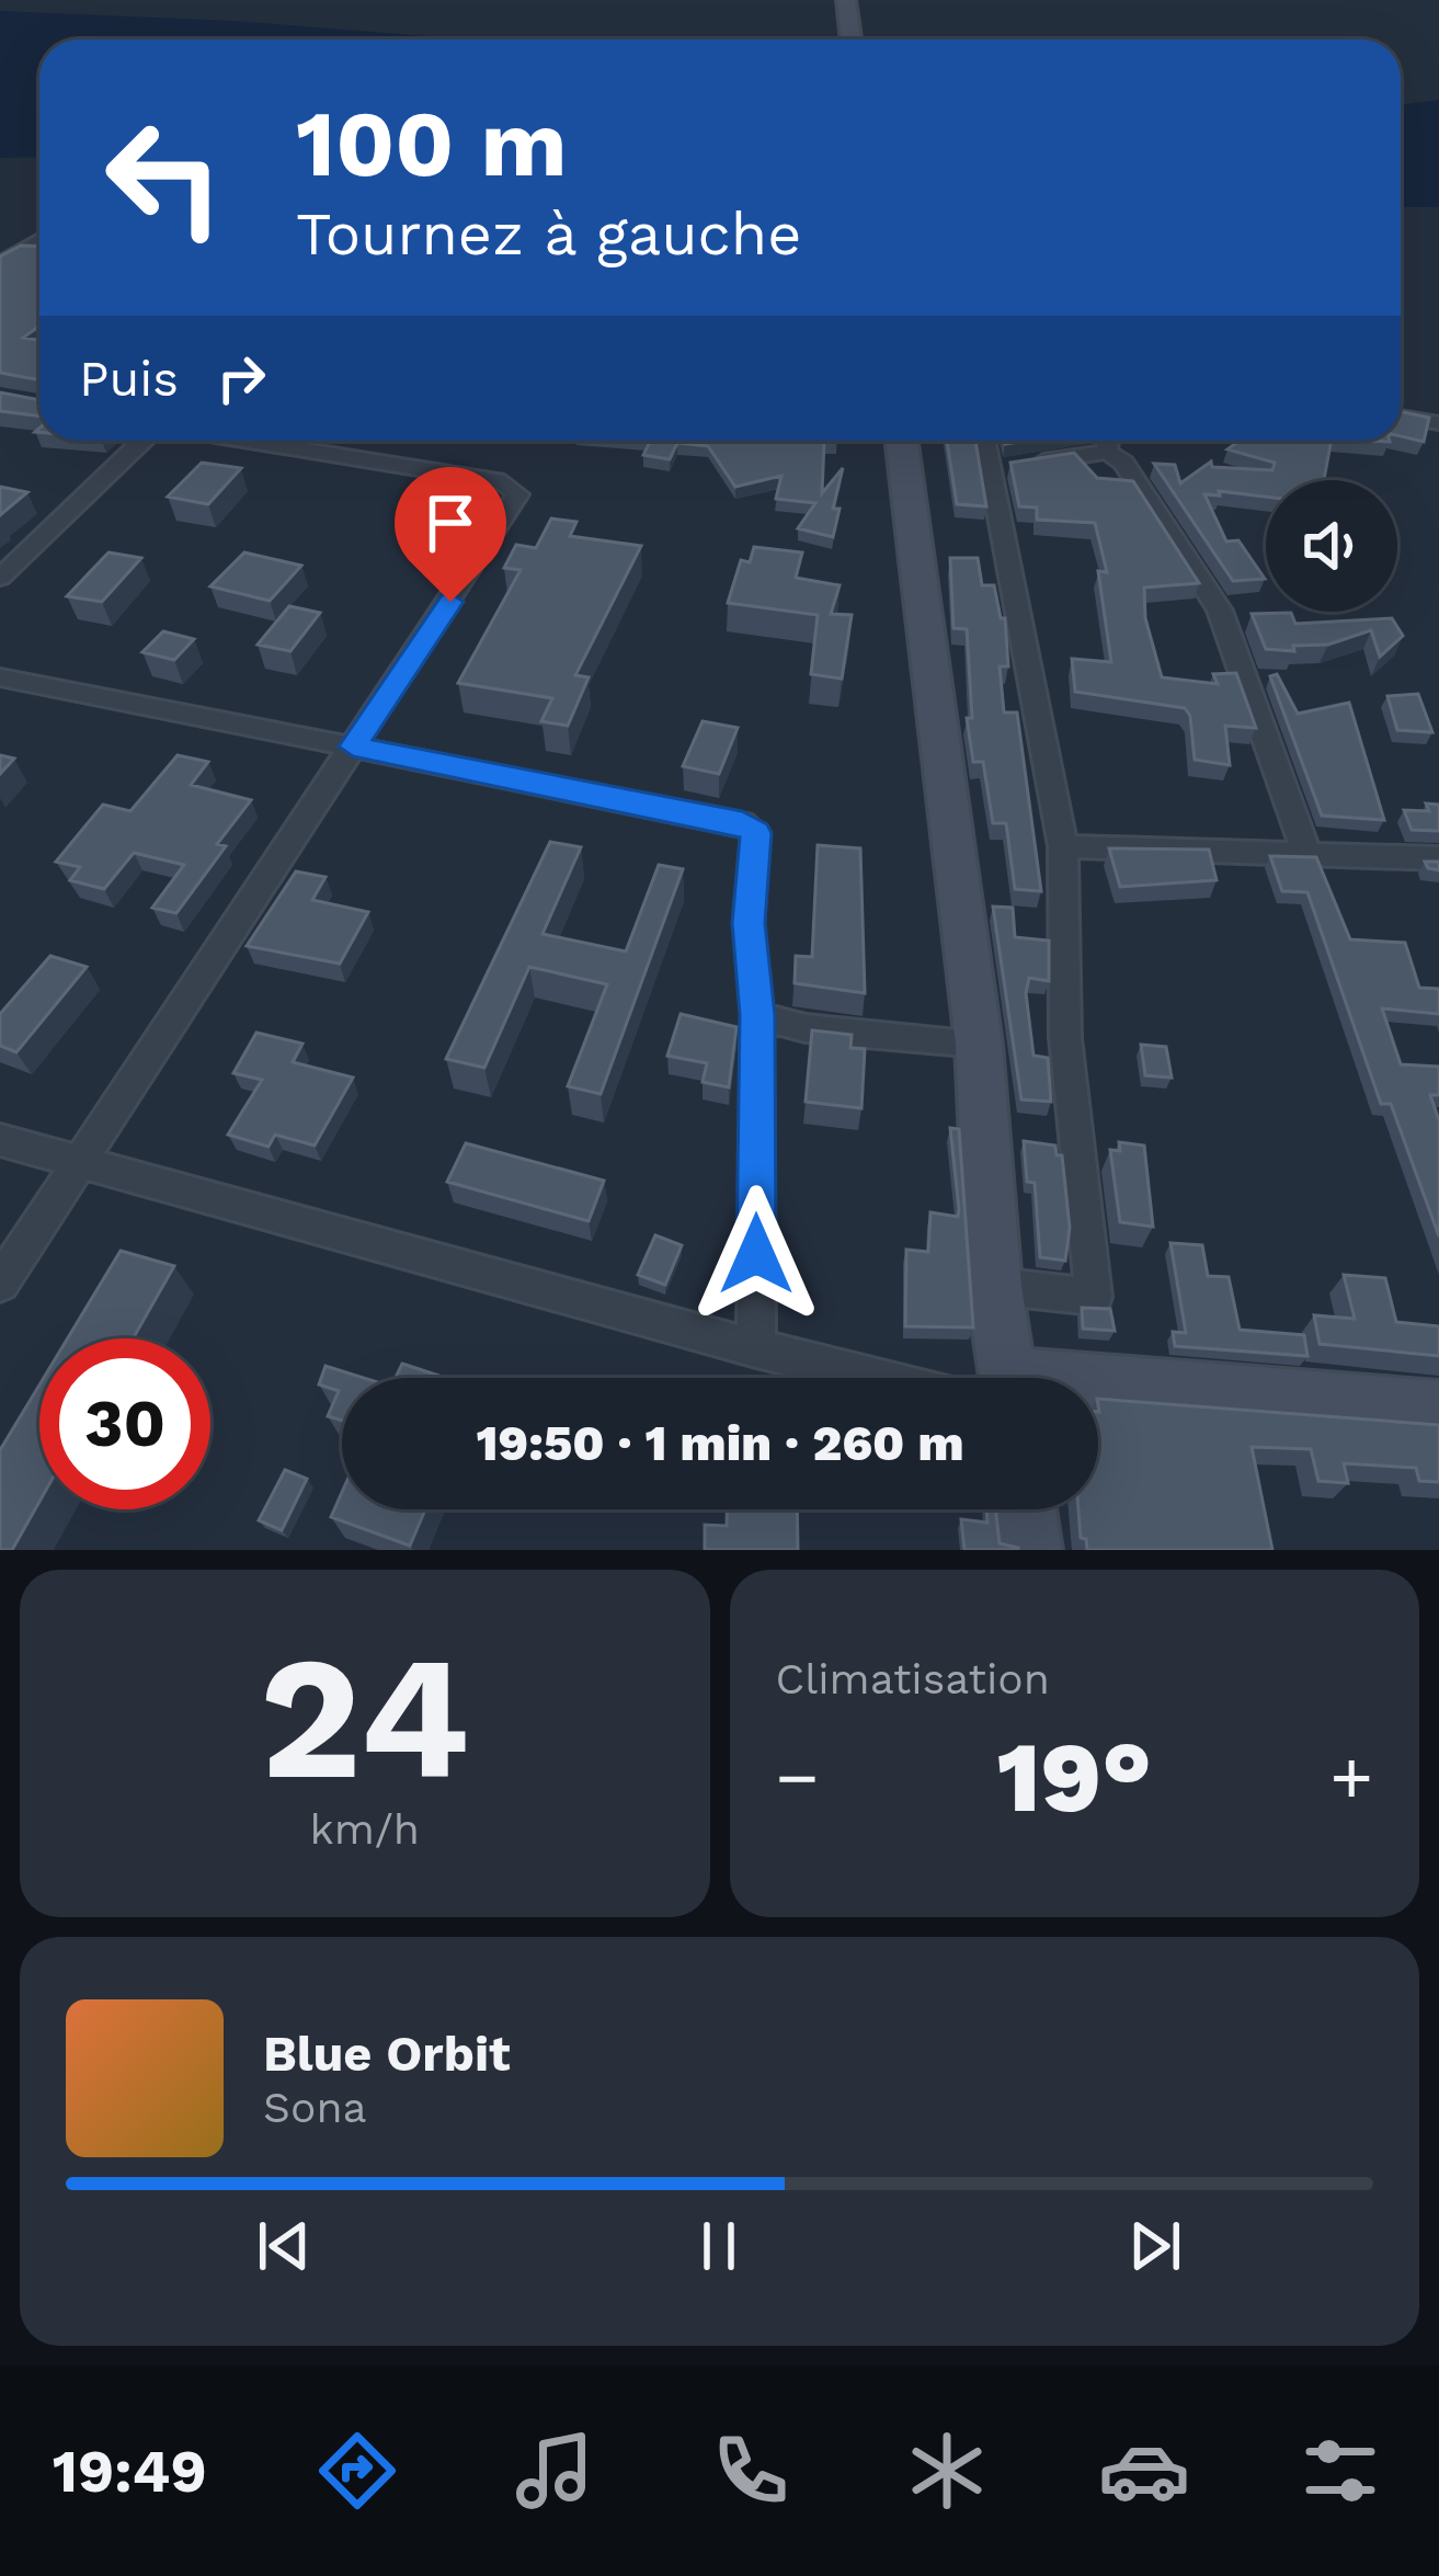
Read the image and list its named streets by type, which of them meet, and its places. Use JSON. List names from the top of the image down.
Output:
{
  "page": {
    "turn": ["100 m", "Tournez à gauche"],
    "then": "Puis",
    "limit": "30",
    "trip": "19:50 · 1 min · 260 m",
    "tile": [
      ["24", "km/h"],
      "Climatisation"
    ],
    "heat": ["−", "19°", "+"],
    "song": ["Blue Orbit", "Sona"],
    "tabs": "19:49"
  }
}
